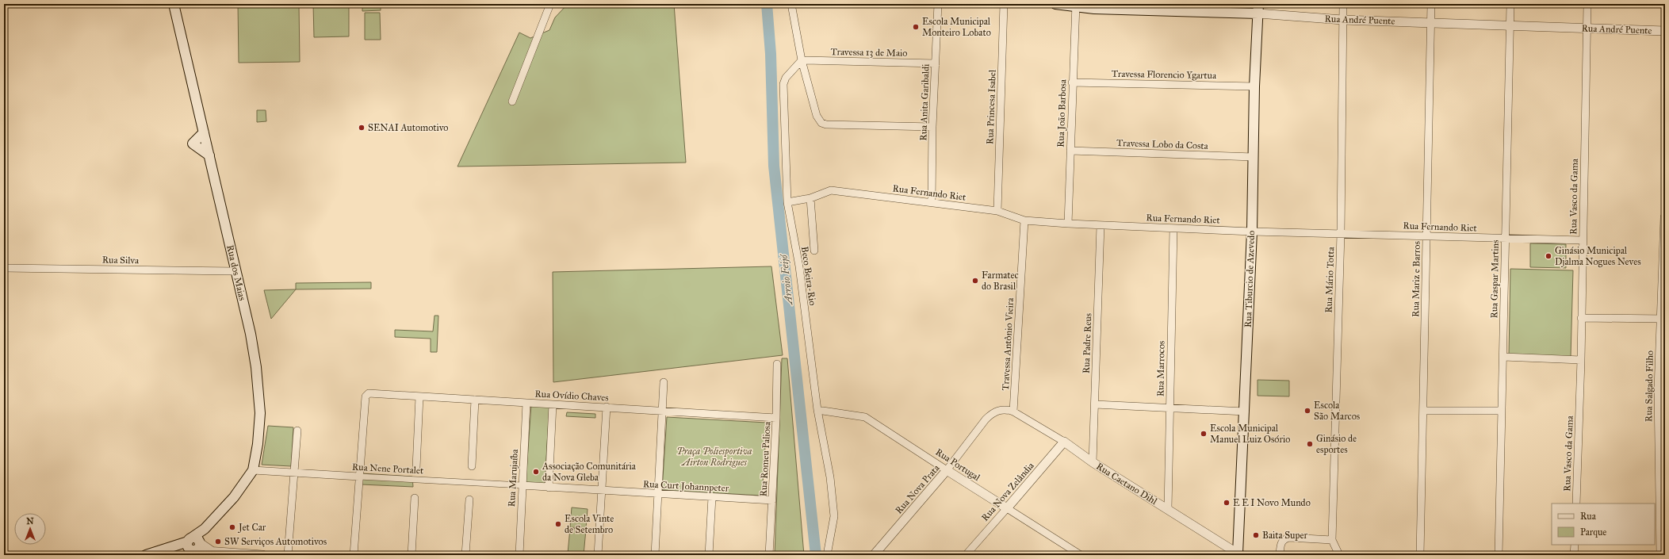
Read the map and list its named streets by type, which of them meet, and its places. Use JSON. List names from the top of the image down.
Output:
{
  "streets": {
    "main road": ["Rua André Puente", "Rua dos Maias", "Rua Tiburcio de Azevedo"],
    "street": [
      "Travessa 13 de Maio",
      "Travessa Florencio Ygartua",
      "Rua Anita Garibaldi",
      "Rua Princesa Isabel",
      "Rua João Barbosa",
      "Travessa Lobo da Costa",
      "Rua Fernando Riet",
      "Rua Vasco da Gama",
      "Rua Silva",
      "Beco Beira-Rio",
      "Rua Mariz e Barros",
      "Rua Gaspar Martins",
      "Rua Mário Totta",
      "Rua Padre Reus",
      "Travessa Antônio Vieira",
      "Rua Marrocos",
      "Rua Salgado Filho",
      "Rua Ovídio Chaves",
      "Rua Romeu Paliosa",
      "Rua Portugal",
      "Rua Nene Portalet",
      "Rua Marujaíba",
      "Rua Caetano Dihl",
      "Rua Curt Johannpeter",
      "Rua Nova Prata",
      "Rua Nova Zelândia"
    ]
  },
  "crossings": [
    ["Rua André Puente", "Rua João Barbosa"],
    ["Rua André Puente", "Rua Vasco da Gama"],
    ["Rua André Puente", "Rua Tiburcio de Azevedo"],
    ["Rua André Puente", "Rua Mariz e Barros"],
    ["Rua André Puente", "Rua Gaspar Martins"],
    ["Rua André Puente", "Rua Mário Totta"],
    ["Travessa 13 de Maio", "Rua Anita Garibaldi"],
    ["Travessa 13 de Maio", "Beco Beira-Rio"],
    ["Travessa Florencio Ygartua", "Rua João Barbosa"],
    ["Travessa Florencio Ygartua", "Rua Tiburcio de Azevedo"],
    ["Rua Anita Garibaldi", "Rua Fernando Riet"],
    ["Rua Princesa Isabel", "Rua Fernando Riet"],
    ["Rua João Barbosa", "Travessa Lobo da Costa"],
    ["Rua João Barbosa", "Rua Fernando Riet"],
    ["Travessa Lobo da Costa", "Rua Tiburcio de Azevedo"],
    ["Rua Fernando Riet", "Rua Vasco da Gama"],
    ["Rua Fernando Riet", "Beco Beira-Rio"],
    ["Rua Fernando Riet", "Rua Tiburcio de Azevedo"],
    ["Rua Fernando Riet", "Rua Mariz e Barros"],
    ["Rua Fernando Riet", "Rua Gaspar Martins"],
    ["Rua Fernando Riet", "Rua Mário Totta"],
    ["Rua Fernando Riet", "Rua Padre Reus"],
    ["Rua Fernando Riet", "Travessa Antônio Vieira"],
    ["Rua Fernando Riet", "Rua Marrocos"],
    ["Rua Silva", "Rua dos Maias"],
    ["Rua dos Maias", "Rua Nene Portalet"],
    ["Beco Beira-Rio", "Rua Portugal"],
    ["Rua Tiburcio de Azevedo", "Rua Caetano Dihl"],
    ["Rua Padre Reus", "Rua Caetano Dihl"],
    ["Travessa Antônio Vieira", "Rua Caetano Dihl"],
    ["Travessa Antônio Vieira", "Rua Nova Prata"],
    ["Rua Marrocos", "Rua Caetano Dihl"],
    ["Rua Ovídio Chaves", "Rua Romeu Paliosa"],
    ["Rua Ovídio Chaves", "Rua Nene Portalet"],
    ["Rua Ovídio Chaves", "Rua Marujaíba"],
    ["Rua Romeu Paliosa", "Rua Curt Johannpeter"],
    ["Rua Portugal", "Rua Nova Prata"],
    ["Rua Portugal", "Rua Nova Zelândia"],
    ["Rua Nene Portalet", "Rua Marujaíba"],
    ["Rua Nene Portalet", "Rua Curt Johannpeter"],
    ["Rua Marujaíba", "Rua Curt Johannpeter"],
    ["Rua Caetano Dihl", "Rua Nova Prata"],
    ["Rua Caetano Dihl", "Rua Nova Zelândia"]
  ],
  "water": ["Arroio Feijó"],
  "parks": ["Praça Poliesportiva Airton Rodrigues"],
  "places": [
    "Escola Municipal Monteiro Lobato",
    "SENAI Automotivo",
    "Ginásio Municipal Djalma Nogues Neves",
    "Farmatec do Brasil",
    "Escola São Marcos",
    "Escola Municipal Manuel Luiz Osório",
    "Ginásio de esportes",
    "Associação Comunitária da Nova Gleba",
    "E E I Novo Mundo",
    "Escola Vinte de Setembro",
    "Jet Car",
    "Baita Super",
    "SW Serviços Automotivos"
  ],
  "legend": ["Rua", "Parque"],
  "north": "top"
}
